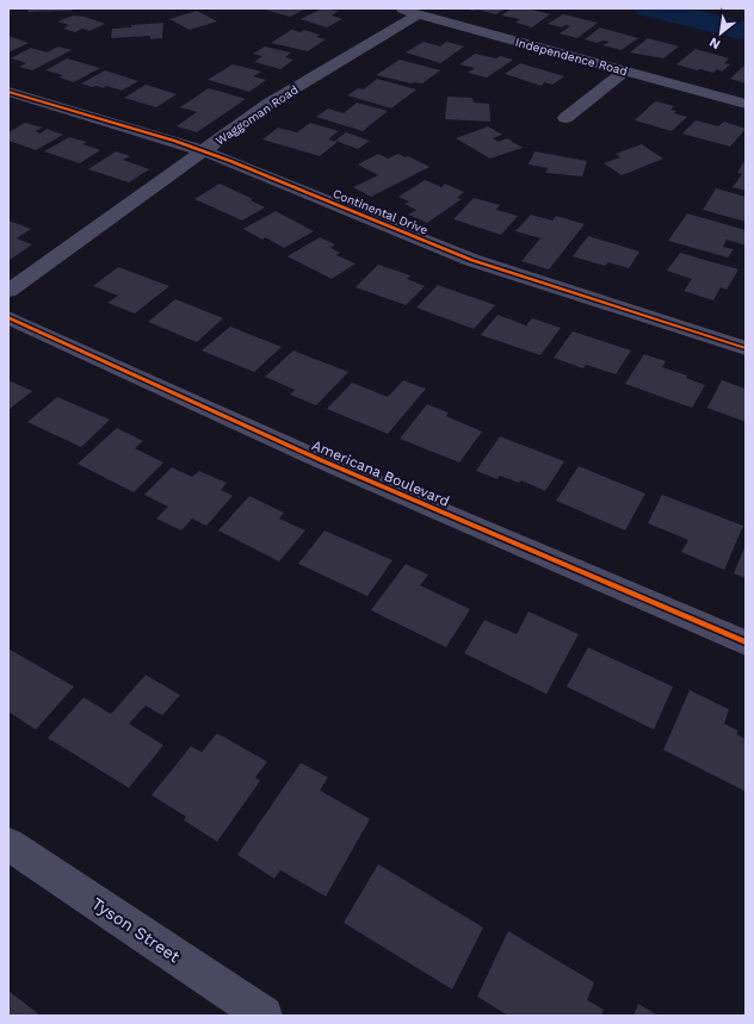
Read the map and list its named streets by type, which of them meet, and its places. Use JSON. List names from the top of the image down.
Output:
{
  "streets": {
    "street": [
      "Independence Road",
      "Waggoman Road",
      "Continental Drive",
      "Americana Boulevard",
      "Tyson Street"
    ]
  },
  "crossings": [
    ["Independence Road", "Waggoman Road"],
    ["Waggoman Road", "Continental Drive"]
  ],
  "north": "bottom left"
}
